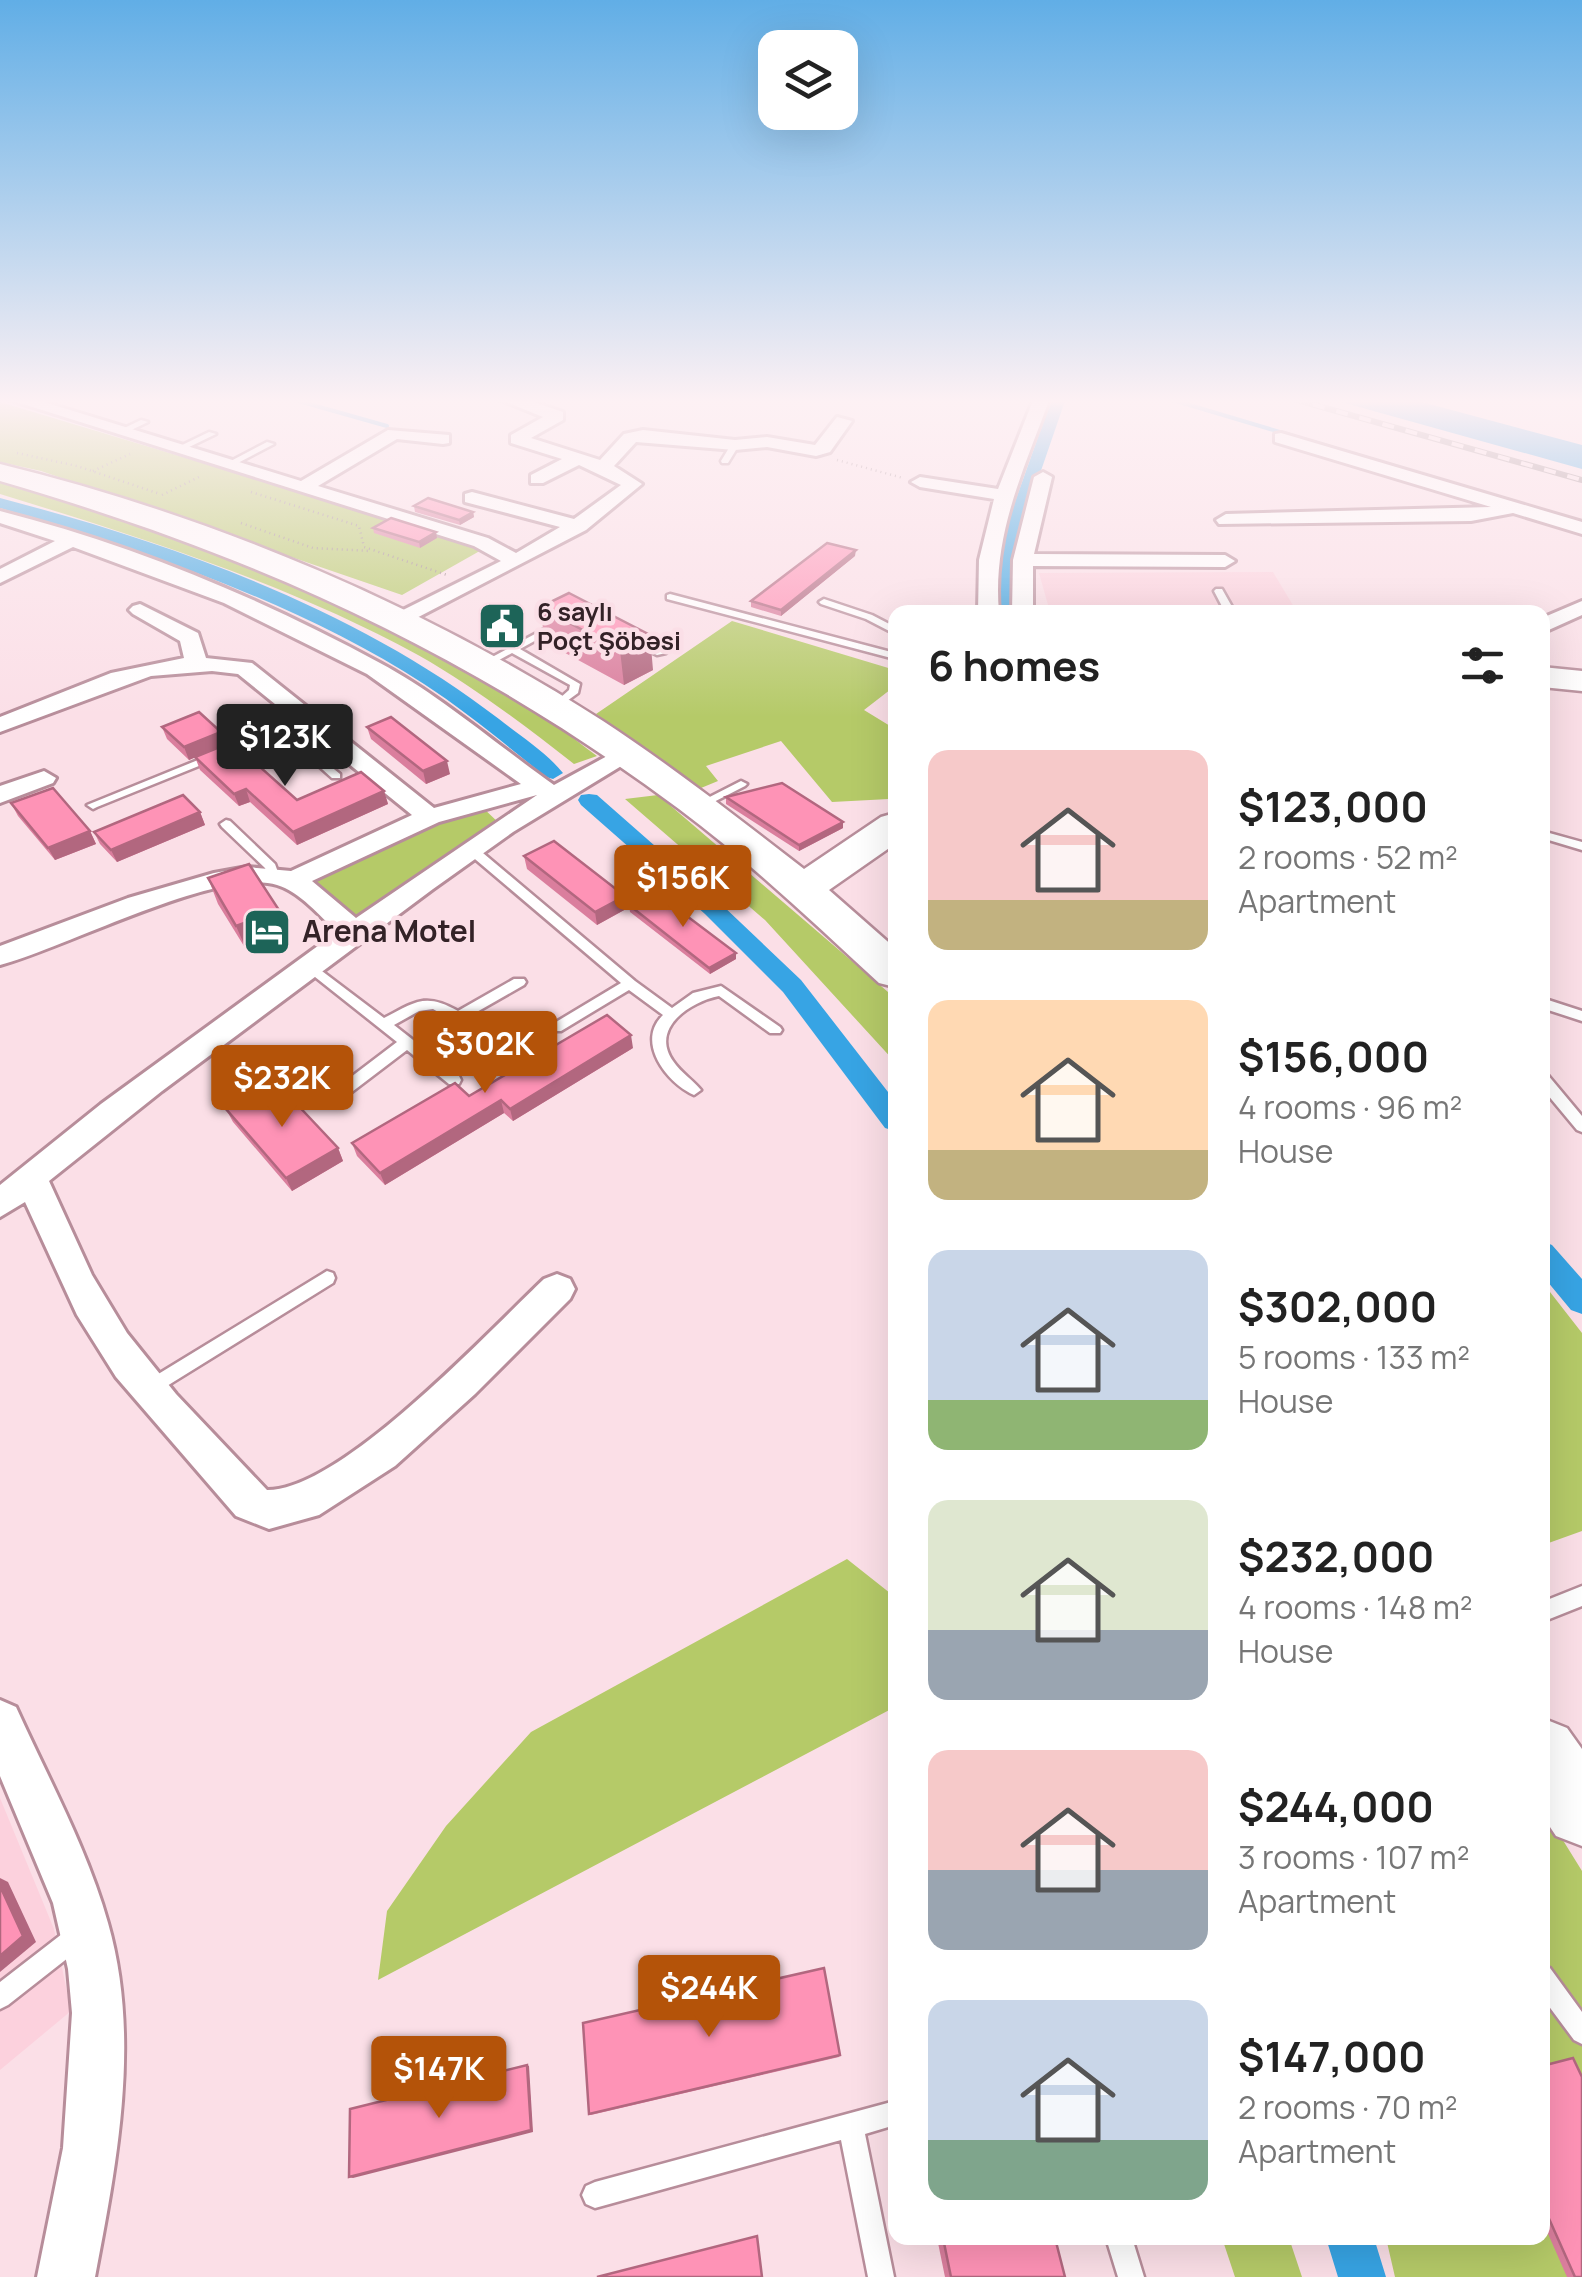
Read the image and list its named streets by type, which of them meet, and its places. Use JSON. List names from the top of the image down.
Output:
{
  "places": {
    "public building": ["6 saylı Poçt Şöbəsi"],
    "hotel": ["Arena Motel"]
  },
  "page": {
    "heading": "6 homes",
    "price": [
      "$123K",
      "$156K",
      "$302K",
      "$232K",
      "$244K",
      "$147K"
    ],
    "list": [
      {
        "name": "$123,000",
        "note": "2 rooms · 52 m² · Apartment"
      },
      {
        "name": "$156,000",
        "note": "4 rooms · 96 m² · House"
      },
      {
        "name": "$302,000",
        "note": "5 rooms · 133 m² · House"
      },
      {
        "name": "$232,000",
        "note": "4 rooms · 148 m² · House"
      },
      {
        "name": "$244,000",
        "note": "3 rooms · 107 m² · Apartment"
      },
      {
        "name": "$147,000",
        "note": "2 rooms · 70 m² · Apartment"
      }
    ]
  }
}
